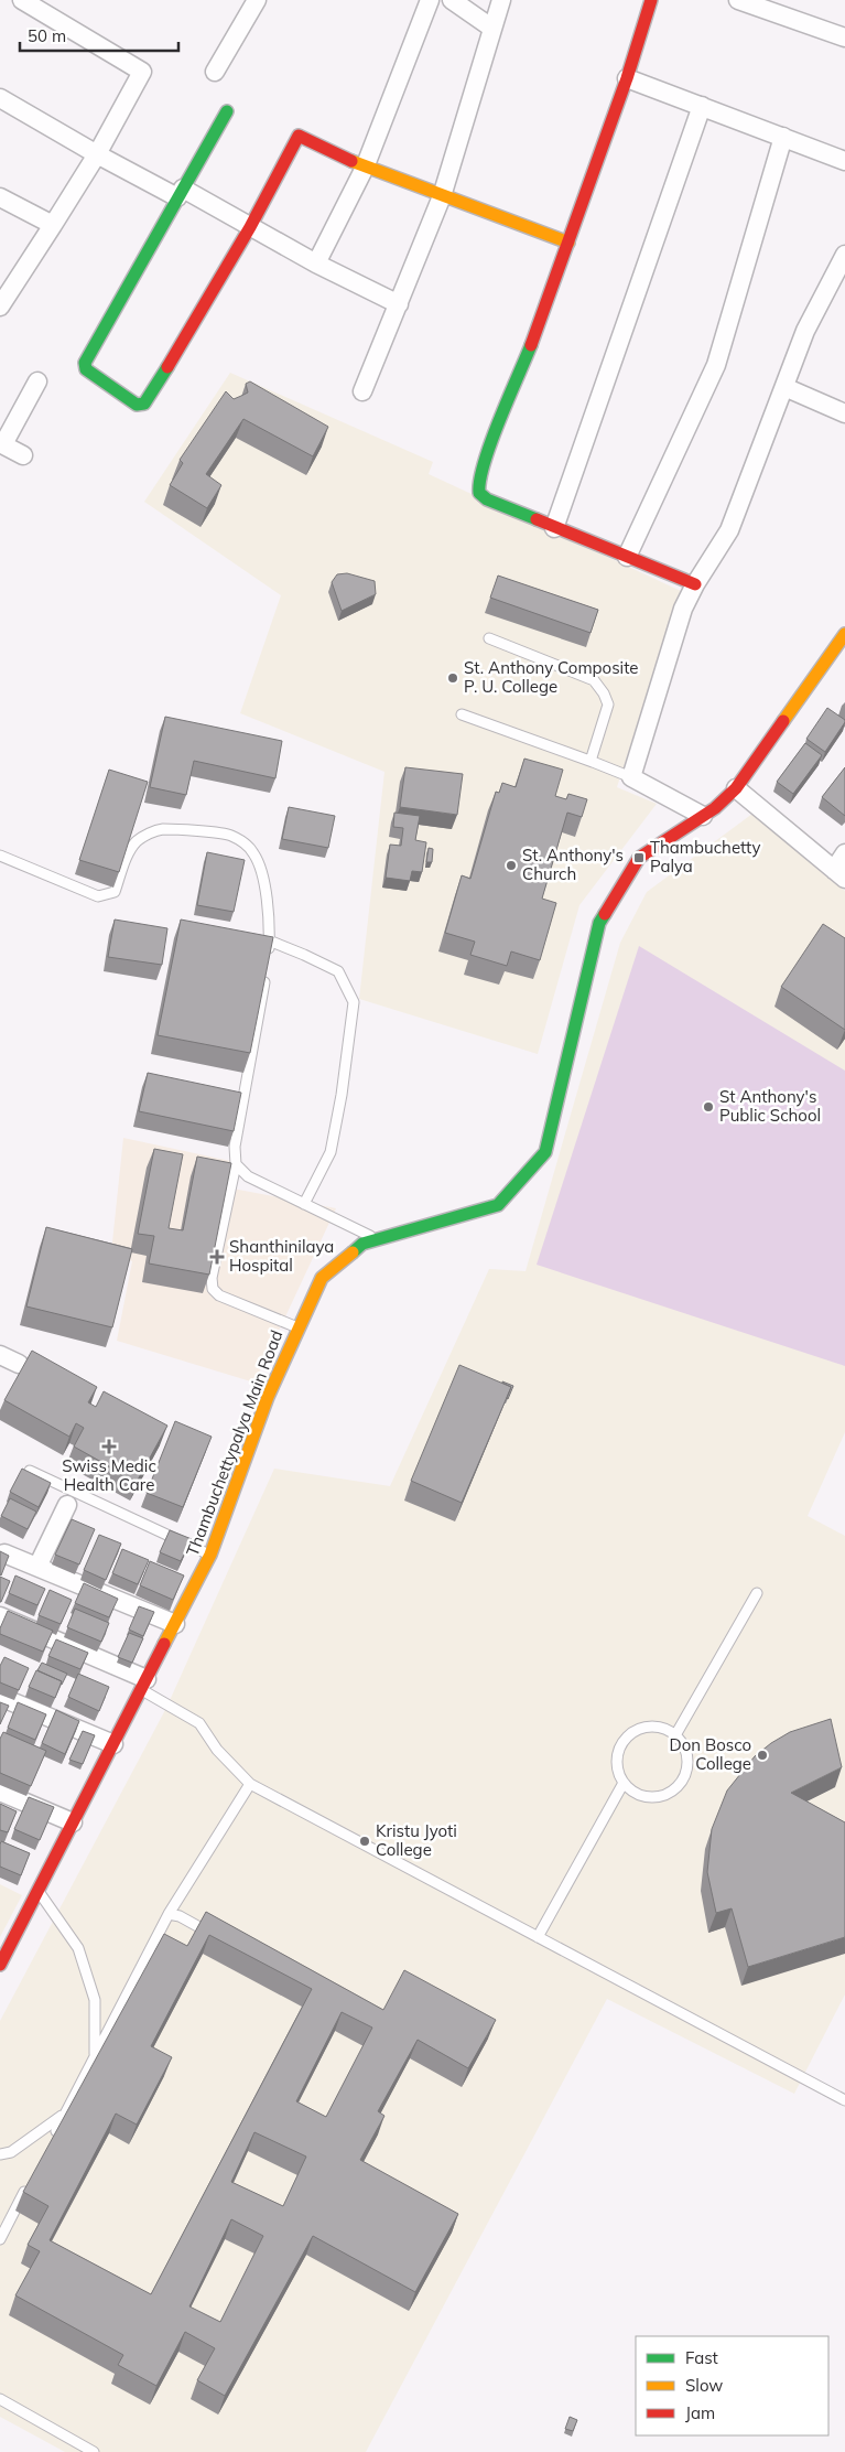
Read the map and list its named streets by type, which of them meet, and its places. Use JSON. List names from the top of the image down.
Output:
{
  "streets": {
    "street": ["Thambuchettypalya Main Road"]
  },
  "places": {
    "other": [
      "St. Anthony Composite P. U. College",
      "St. Anthony's Church",
      "St Anthony's Public School",
      "Don Bosco College",
      "Kristu Jyoti College"
    ],
    "transit": ["Thambuchetty Palya"],
    "health": ["Shanthinilaya Hospital", "Swiss Medic Health Care"]
  },
  "legend": ["Fast", "Slow", "Jam"],
  "scale_bar": "50 m"
}
